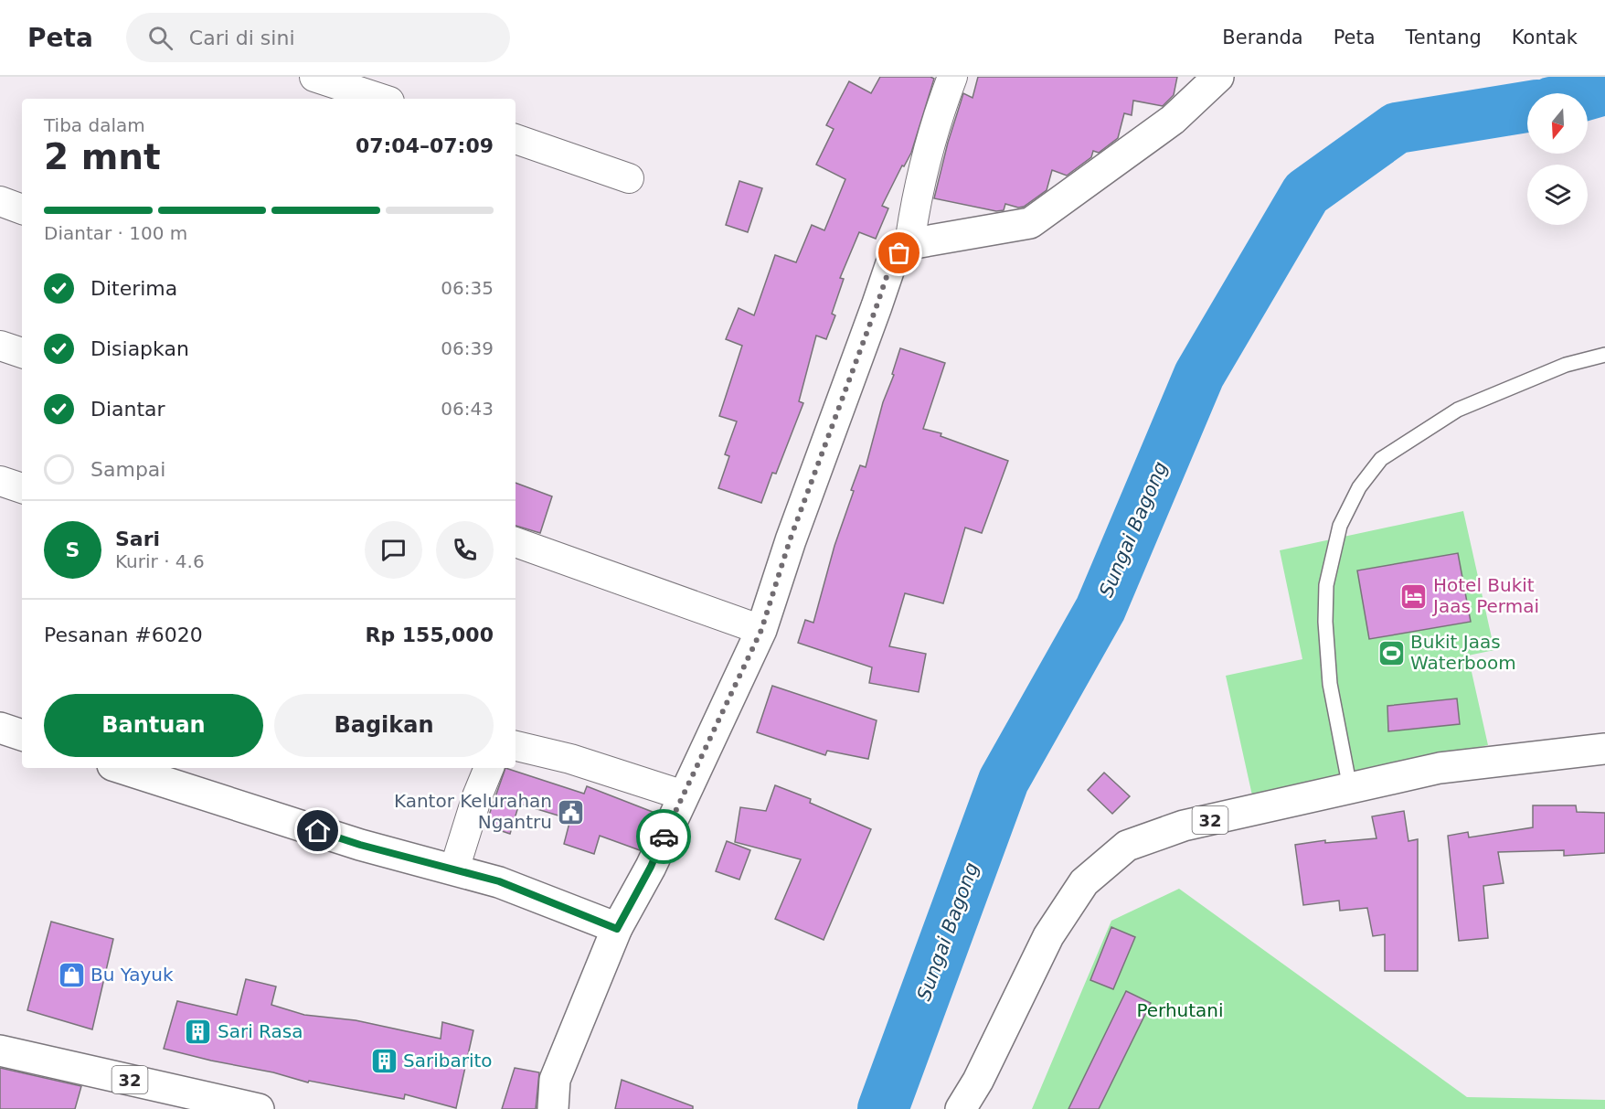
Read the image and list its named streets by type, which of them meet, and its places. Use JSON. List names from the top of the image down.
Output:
{
  "streets": {
    "main road": ["32"]
  },
  "water": ["Sungai Bagong"],
  "parks": ["Perhutani"],
  "places": {
    "hotel": ["Hotel Bukit Jaas Permai"],
    "sports": ["Bukit Jaas Waterboom"],
    "public building": ["Kantor Kelurahan Ngantru"],
    "shop": ["Bu Yayuk"],
    "building": ["Sari Rasa", "Saribarito"]
  },
  "north": "bottom",
  "page": {
    "header": "Peta",
    "search": "Cari di sini",
    "nav": [
      "Beranda",
      "Peta",
      "Tentang",
      "Kontak"
    ],
    "heading": ["2 mnt", "Tiba dalam", "07:04–07:09"],
    "panel": [
      "Sari",
      "Kurir · 4.6",
      "Pesanan #6020",
      "Rp 155,000"
    ],
    "bar": "Diantar · 100 m",
    "list": [
      ["Diterima", "06:35"],
      ["Disiapkan", "06:39"],
      ["Diantar", "06:43"],
      "Sampai"
    ],
    "round": "S",
    "buttons": ["Bantuan", "Bagikan"]
  }
}
